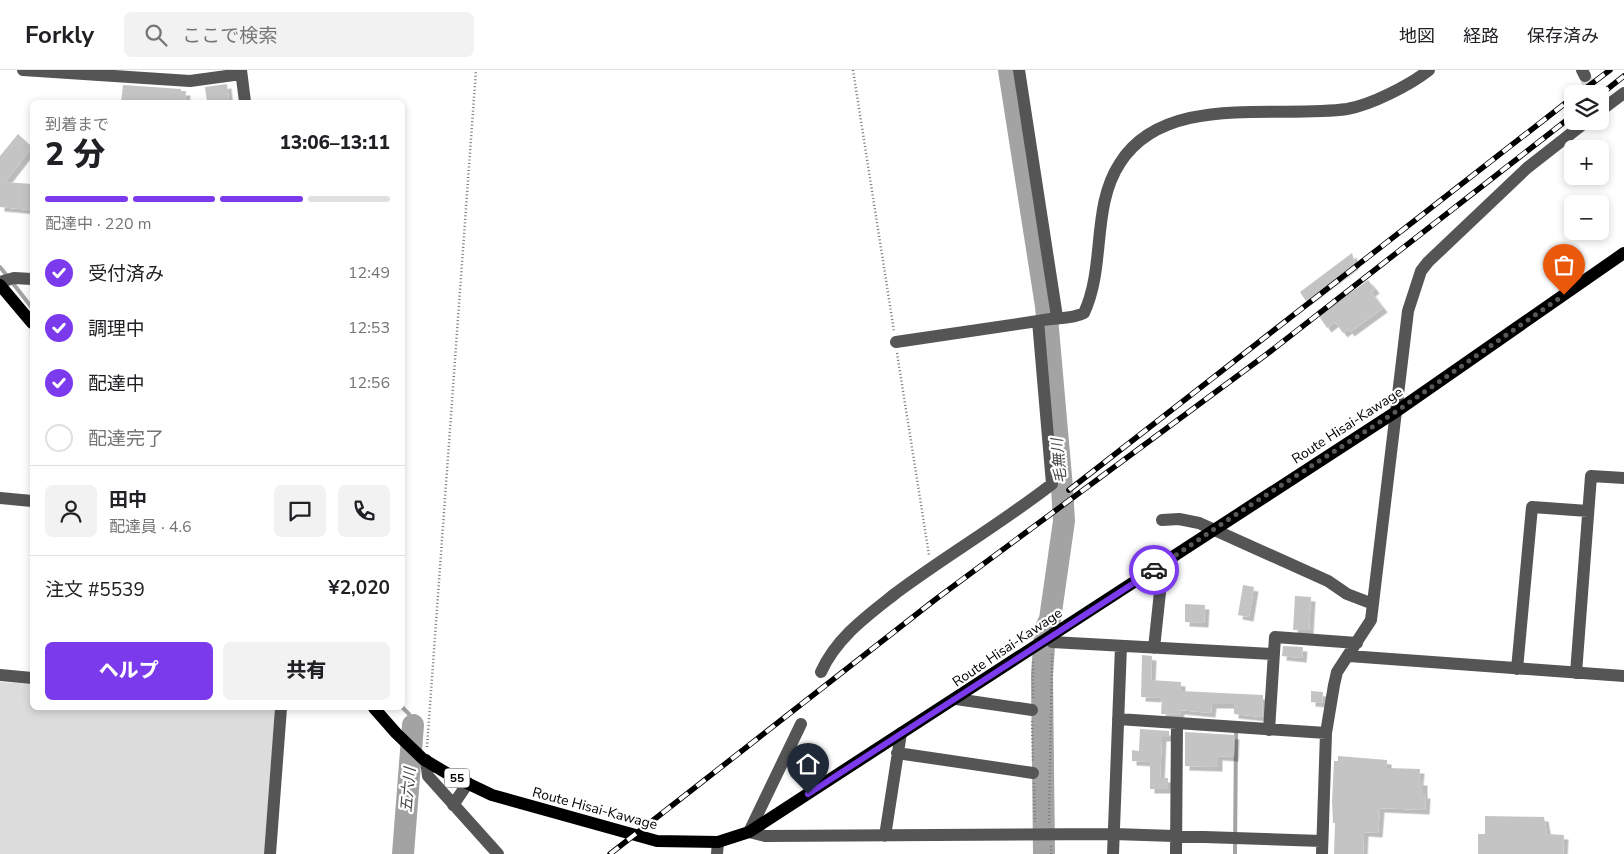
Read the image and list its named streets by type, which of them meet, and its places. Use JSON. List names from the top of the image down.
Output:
{
  "streets": {
    "main road": ["Route Hisai-Kawage", "55"]
  },
  "water": ["毛無川", "五六川"],
  "page": {
    "header": "Forkly",
    "search": "ここで検索",
    "nav": ["地図", "経路", "保存済み"],
    "map_buttons": ["+", "−"],
    "heading": ["2 分", "到着まで", "13:06–13:11"],
    "panel": [
      "田中",
      "配達員 · 4.6",
      "注文 #5539",
      "¥2,020"
    ],
    "bar": "配達中 · 220 m",
    "list": [
      ["受付済み", "12:49"],
      ["調理中", "12:53"],
      ["配達中", "12:56"],
      "配達完了"
    ],
    "buttons": ["ヘルプ", "共有"]
  }
}
